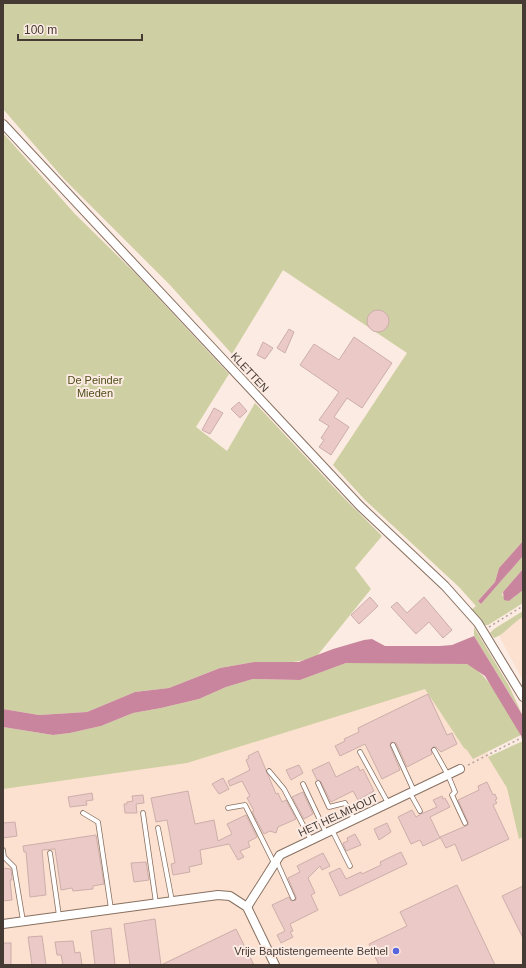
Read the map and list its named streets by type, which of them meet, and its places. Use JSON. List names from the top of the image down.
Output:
{
  "streets": {
    "street": ["KLETTEN", "HET HELMHOUT"]
  },
  "parks": ["De Peinder Mieden"],
  "places": ["Vrije Baptistengemeente Bethel"],
  "scale_bar": "100 m"
}
